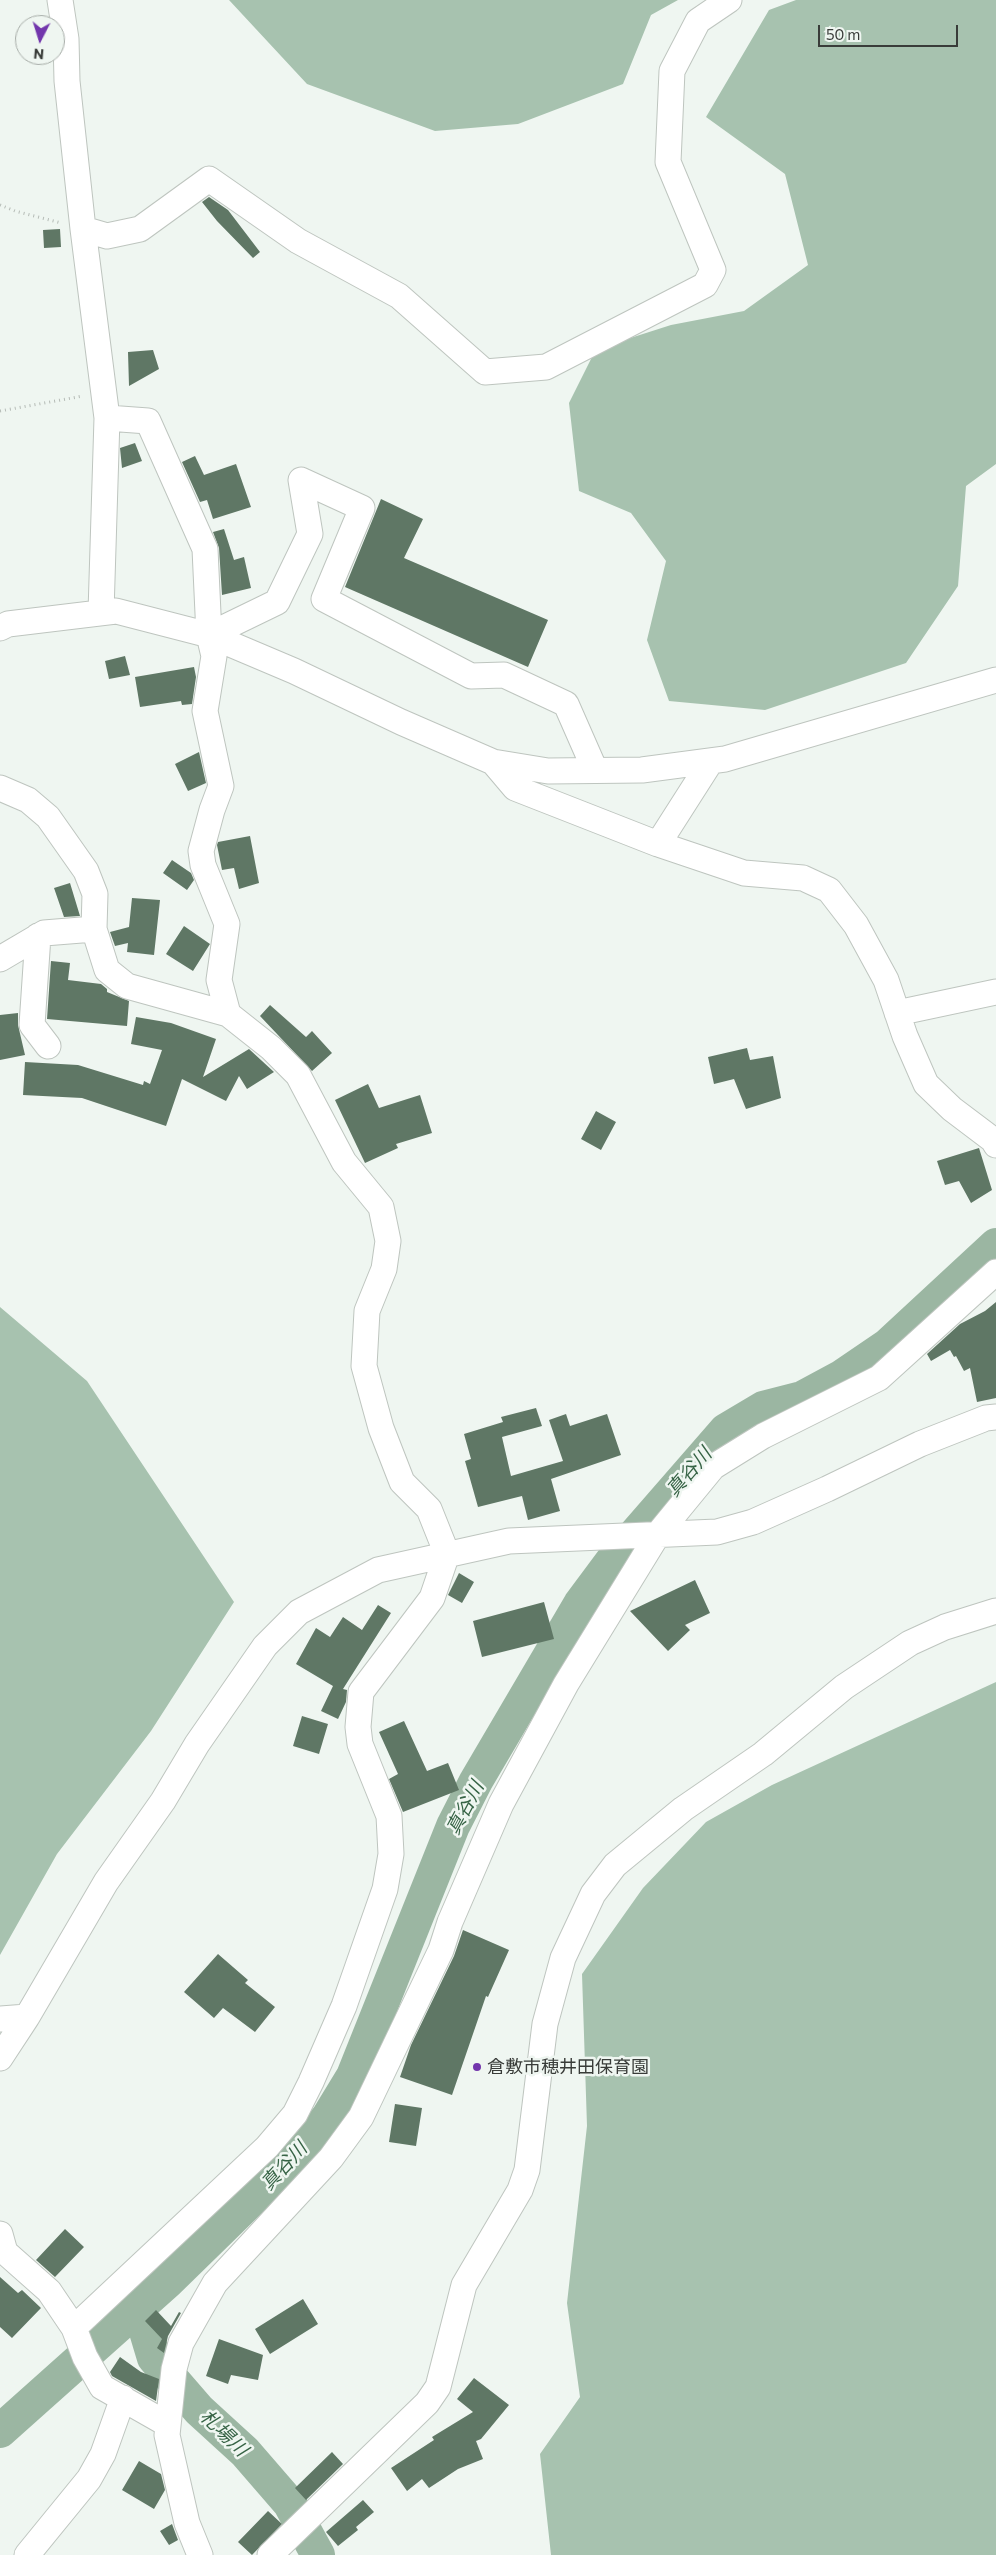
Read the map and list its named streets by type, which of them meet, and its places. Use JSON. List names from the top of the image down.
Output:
{
  "water": ["真谷川", "札場川"],
  "places": ["倉敷市穂井田保育園"],
  "scale_bar": "50 m",
  "north": "bottom"
}
